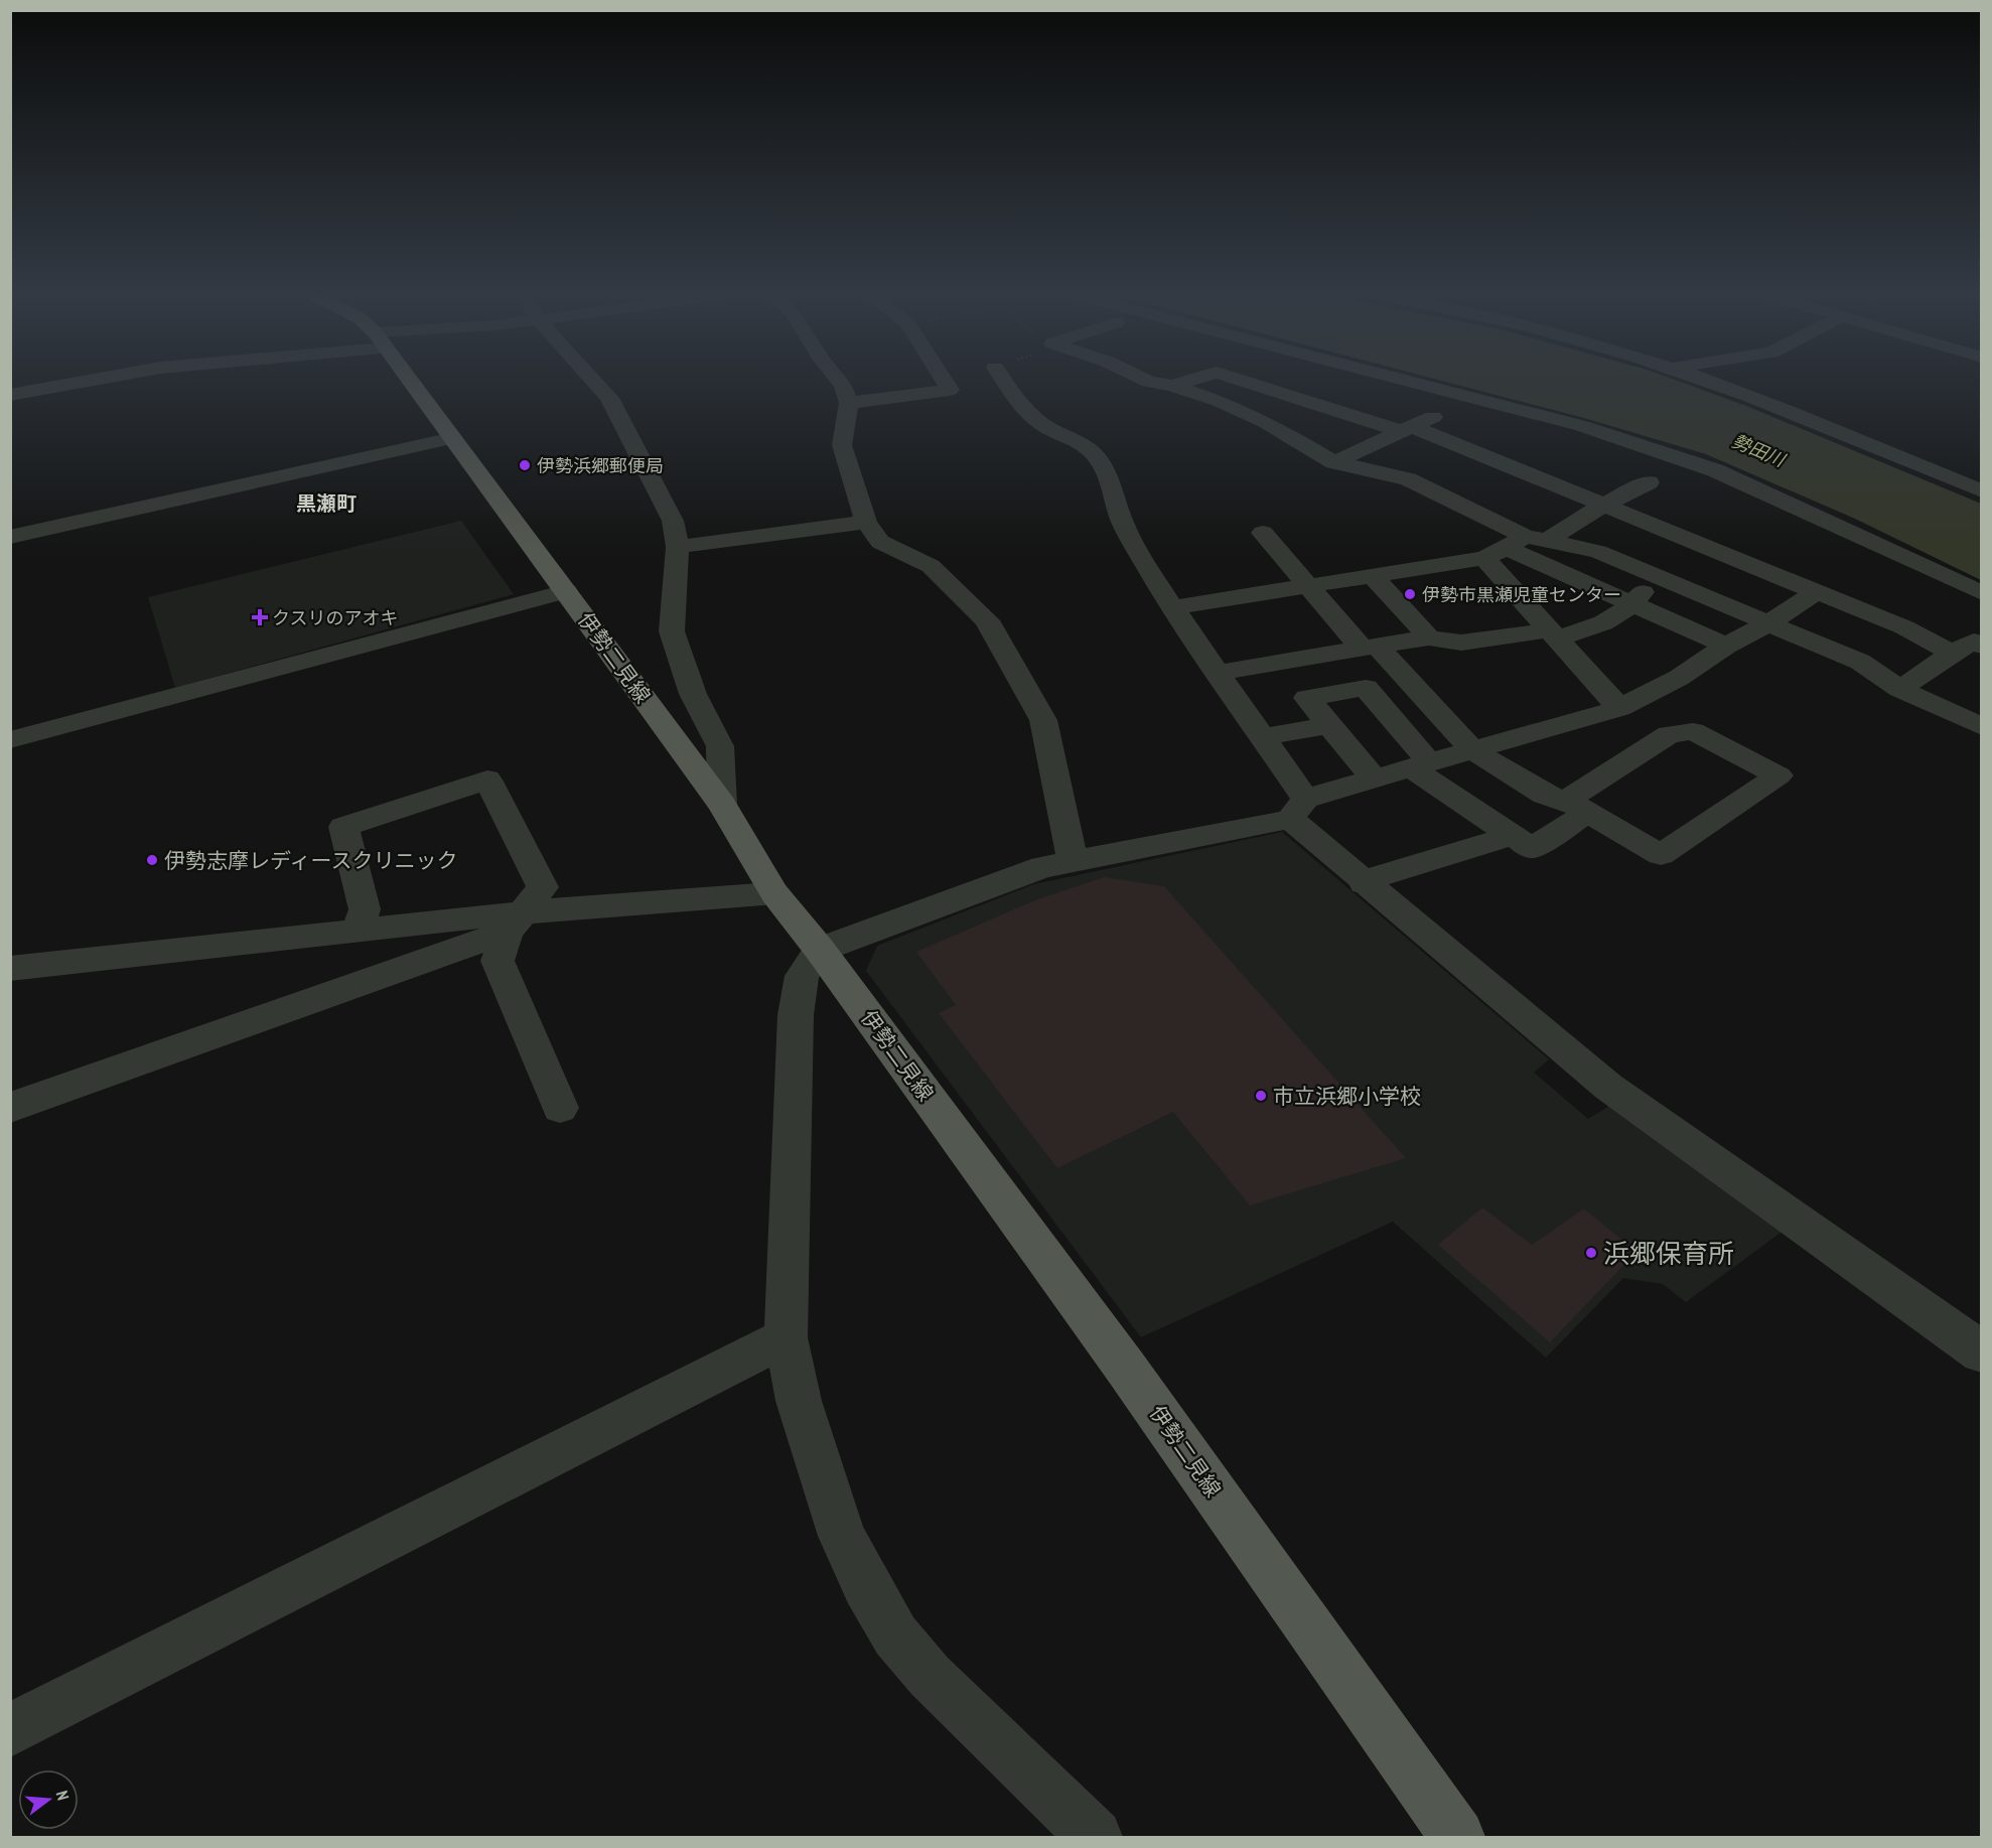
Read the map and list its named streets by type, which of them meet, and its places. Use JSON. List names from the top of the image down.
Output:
{
  "streets": {
    "main road": ["伊勢二見線"]
  },
  "districts": ["黒瀬町"],
  "water": ["勢田川"],
  "places": {
    "other": [
      "伊勢浜郷郵便局",
      "伊勢市黒瀬児童センター",
      "伊勢志摩レディースクリニック",
      "市立浜郷小学校",
      "浜郷保育所"
    ],
    "health": ["クスリのアオキ"]
  },
  "north": "right"
}
